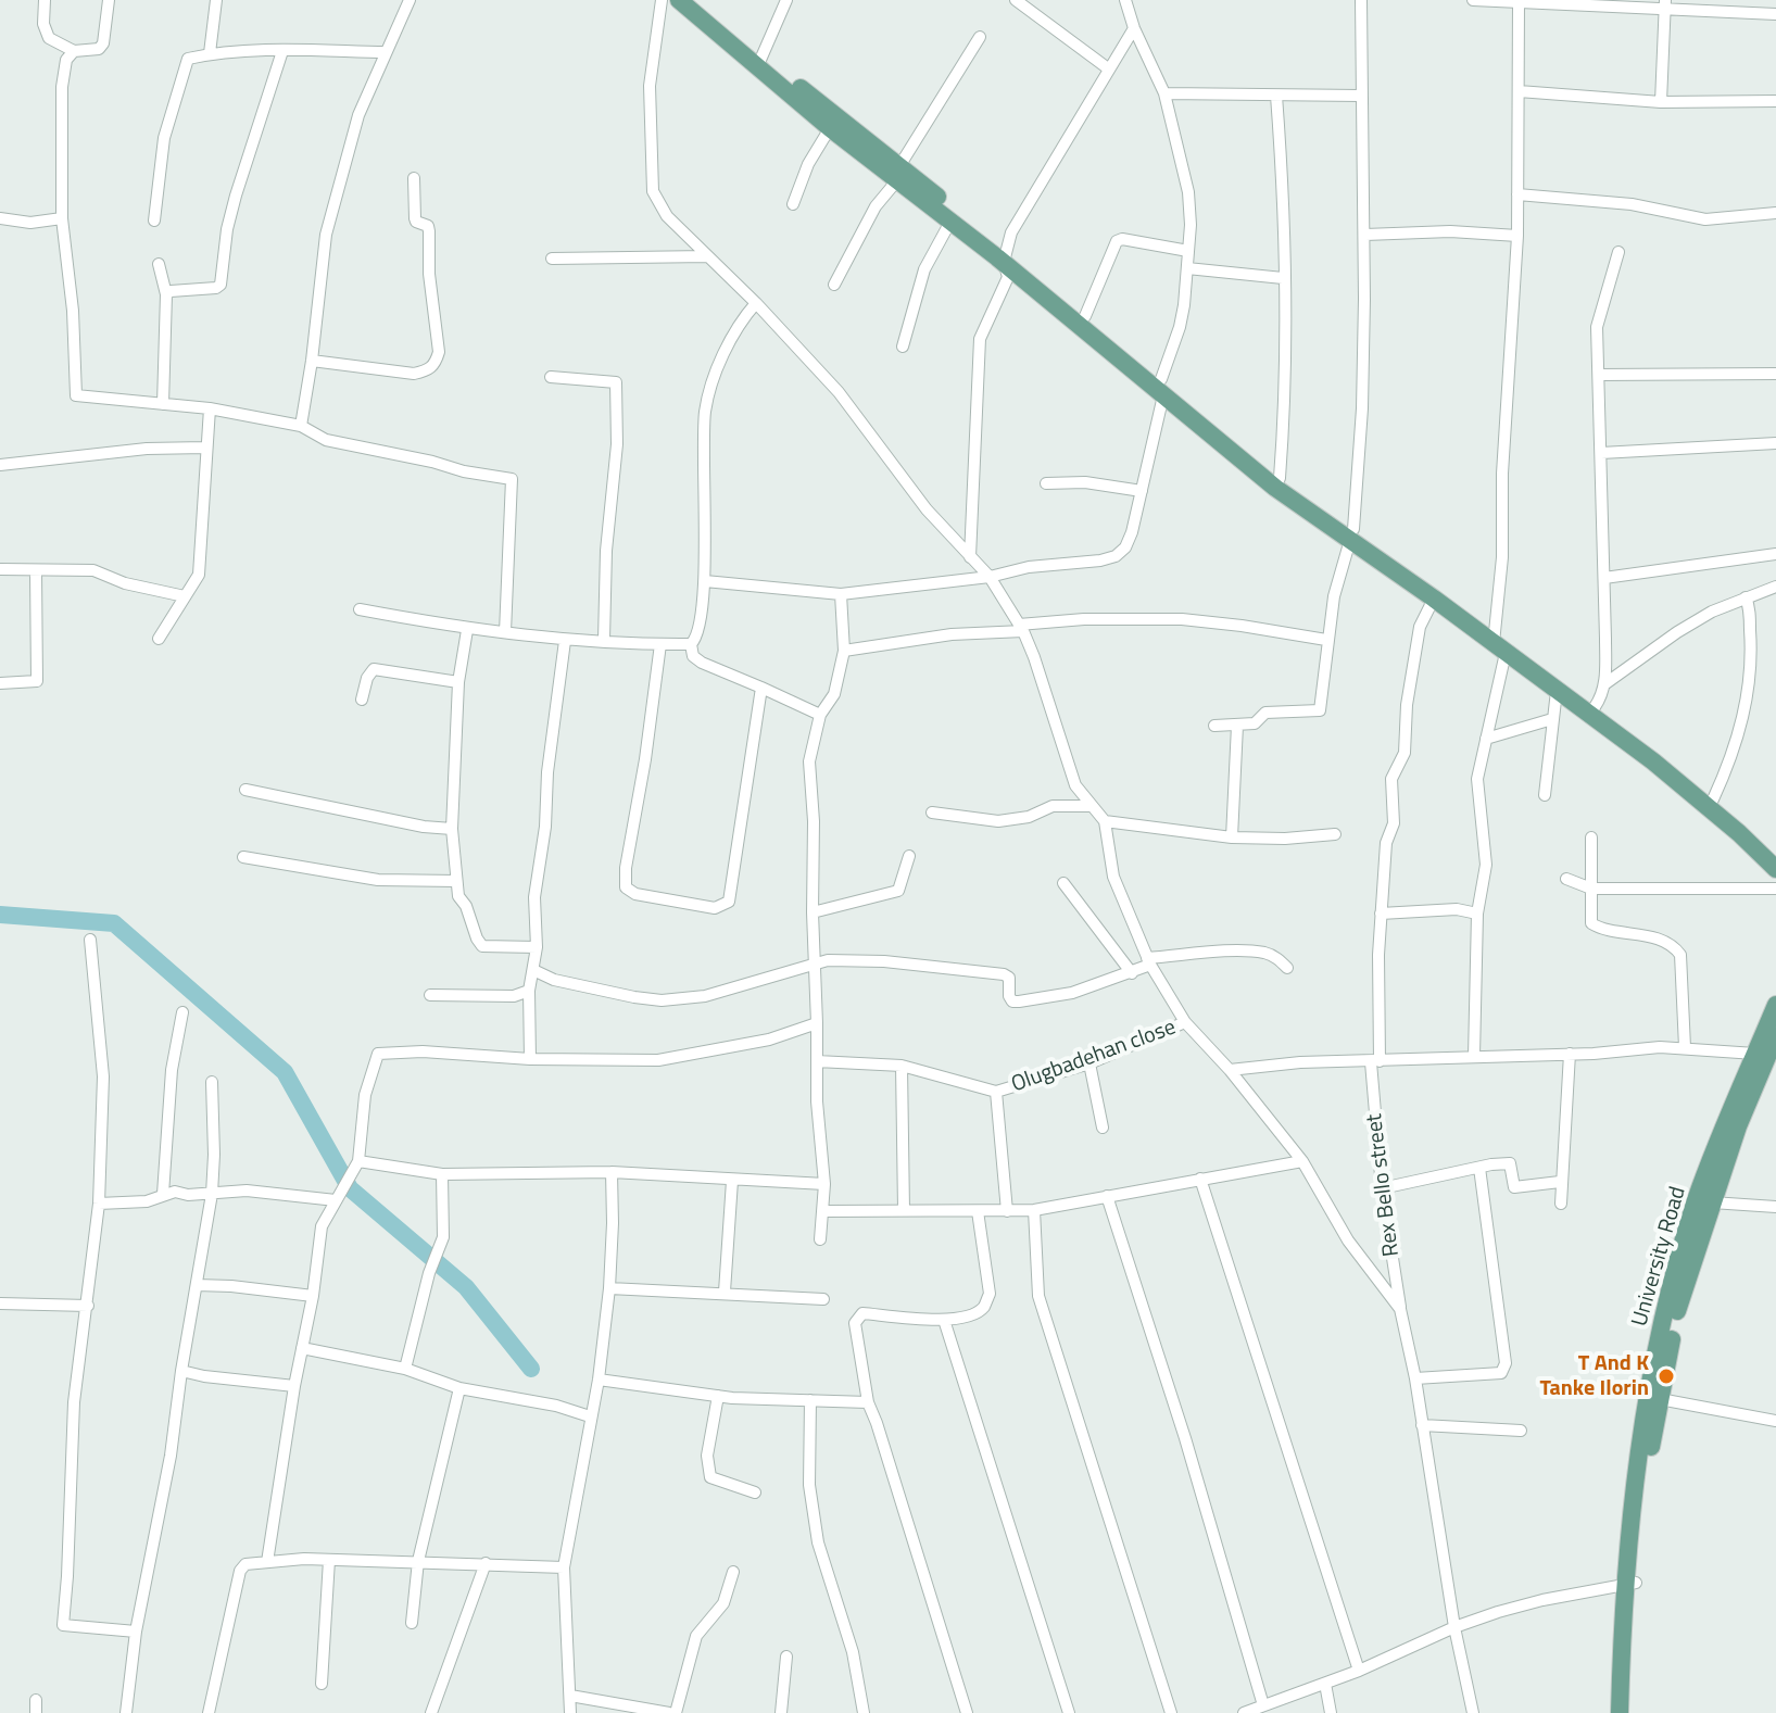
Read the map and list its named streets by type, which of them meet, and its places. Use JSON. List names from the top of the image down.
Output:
{
  "streets": {
    "main road": ["University Road"],
    "street": ["Olugbadehan close", "Rex Bello street"]
  },
  "places": ["T And K Tanke Ilorin"]
}
